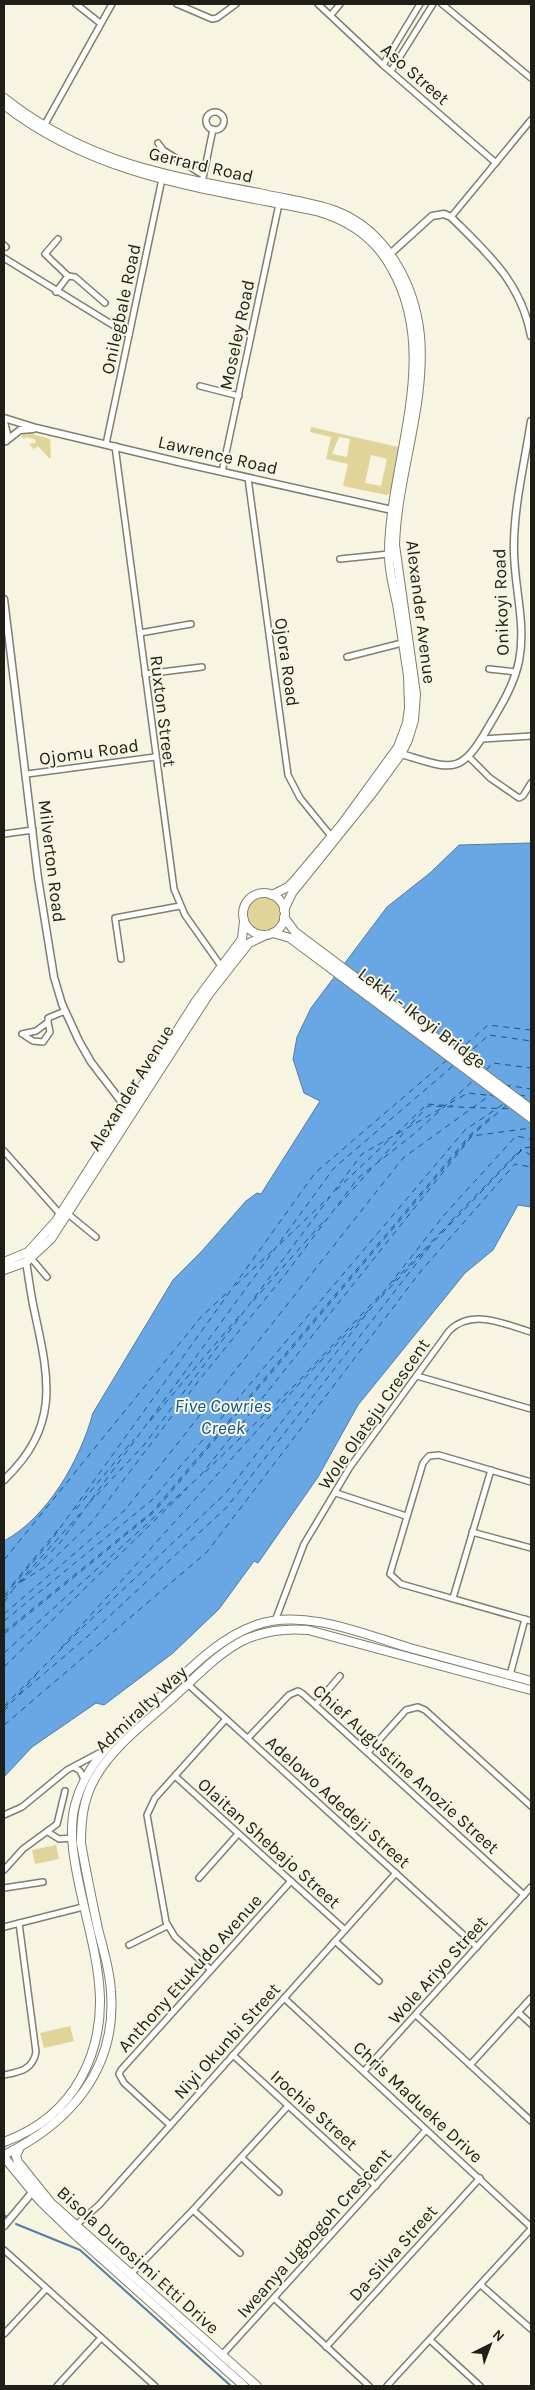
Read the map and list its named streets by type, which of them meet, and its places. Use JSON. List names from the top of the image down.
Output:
{
  "streets": {
    "main road": [
      "Gerrard Road",
      "Alexander Avenue",
      "Lekki - Ikoyi Bridge",
      "Admiralty Way",
      "Bisola Durosimi Etti Drive"
    ],
    "street": [
      "Aso Street",
      "Onilegbale Road",
      "Moseley Road",
      "Lawrence Road",
      "Onikoyi Road",
      "Ojora Road",
      "Ruxton Street",
      "Ojomu Road",
      "Milverton Road",
      "Wole Olateju Crescent",
      "Chief Augustine Anozie Street",
      "Adelowo Adedeji Street",
      "Olaitan Shebajo Street",
      "Wole Ariyo Street",
      "Anthony Etukudo Avenue",
      "Niyi Okunbi Street",
      "Chris Madueke Drive",
      "Irochie Street",
      "Iweanya Ugbogoh Crescent",
      "Da-Silva Street"
    ]
  },
  "crossings": [
    ["Gerrard Road", "Alexander Avenue"],
    ["Onilegbale Road", "Lawrence Road"],
    ["Moseley Road", "Lawrence Road"],
    ["Lawrence Road", "Alexander Avenue"],
    ["Lawrence Road", "Ojora Road"],
    ["Lawrence Road", "Ruxton Street"],
    ["Alexander Avenue", "Ojora Road"],
    ["Alexander Avenue", "Ruxton Street"],
    ["Alexander Avenue", "Milverton Road"],
    ["Ruxton Street", "Ojomu Road"],
    ["Ojomu Road", "Milverton Road"],
    ["Wole Olateju Crescent", "Admiralty Way"],
    ["Admiralty Way", "Adelowo Adedeji Street"],
    ["Admiralty Way", "Bisola Durosimi Etti Drive"],
    ["Chief Augustine Anozie Street", "Adelowo Adedeji Street"],
    ["Chief Augustine Anozie Street", "Wole Ariyo Street"],
    ["Adelowo Adedeji Street", "Wole Ariyo Street"],
    ["Adelowo Adedeji Street", "Niyi Okunbi Street"],
    ["Olaitan Shebajo Street", "Anthony Etukudo Avenue"],
    ["Olaitan Shebajo Street", "Niyi Okunbi Street"],
    ["Wole Ariyo Street", "Chris Madueke Drive"],
    ["Anthony Etukudo Avenue", "Niyi Okunbi Street"],
    ["Niyi Okunbi Street", "Chris Madueke Drive"],
    ["Niyi Okunbi Street", "Irochie Street"],
    ["Niyi Okunbi Street", "Bisola Durosimi Etti Drive"],
    ["Chris Madueke Drive", "Iweanya Ugbogoh Crescent"],
    ["Chris Madueke Drive", "Da-Silva Street"],
    ["Irochie Street", "Iweanya Ugbogoh Crescent"],
    ["Iweanya Ugbogoh Crescent", "Bisola Durosimi Etti Drive"]
  ],
  "water": ["Five Cowries Creek"],
  "north": "top right"
}
